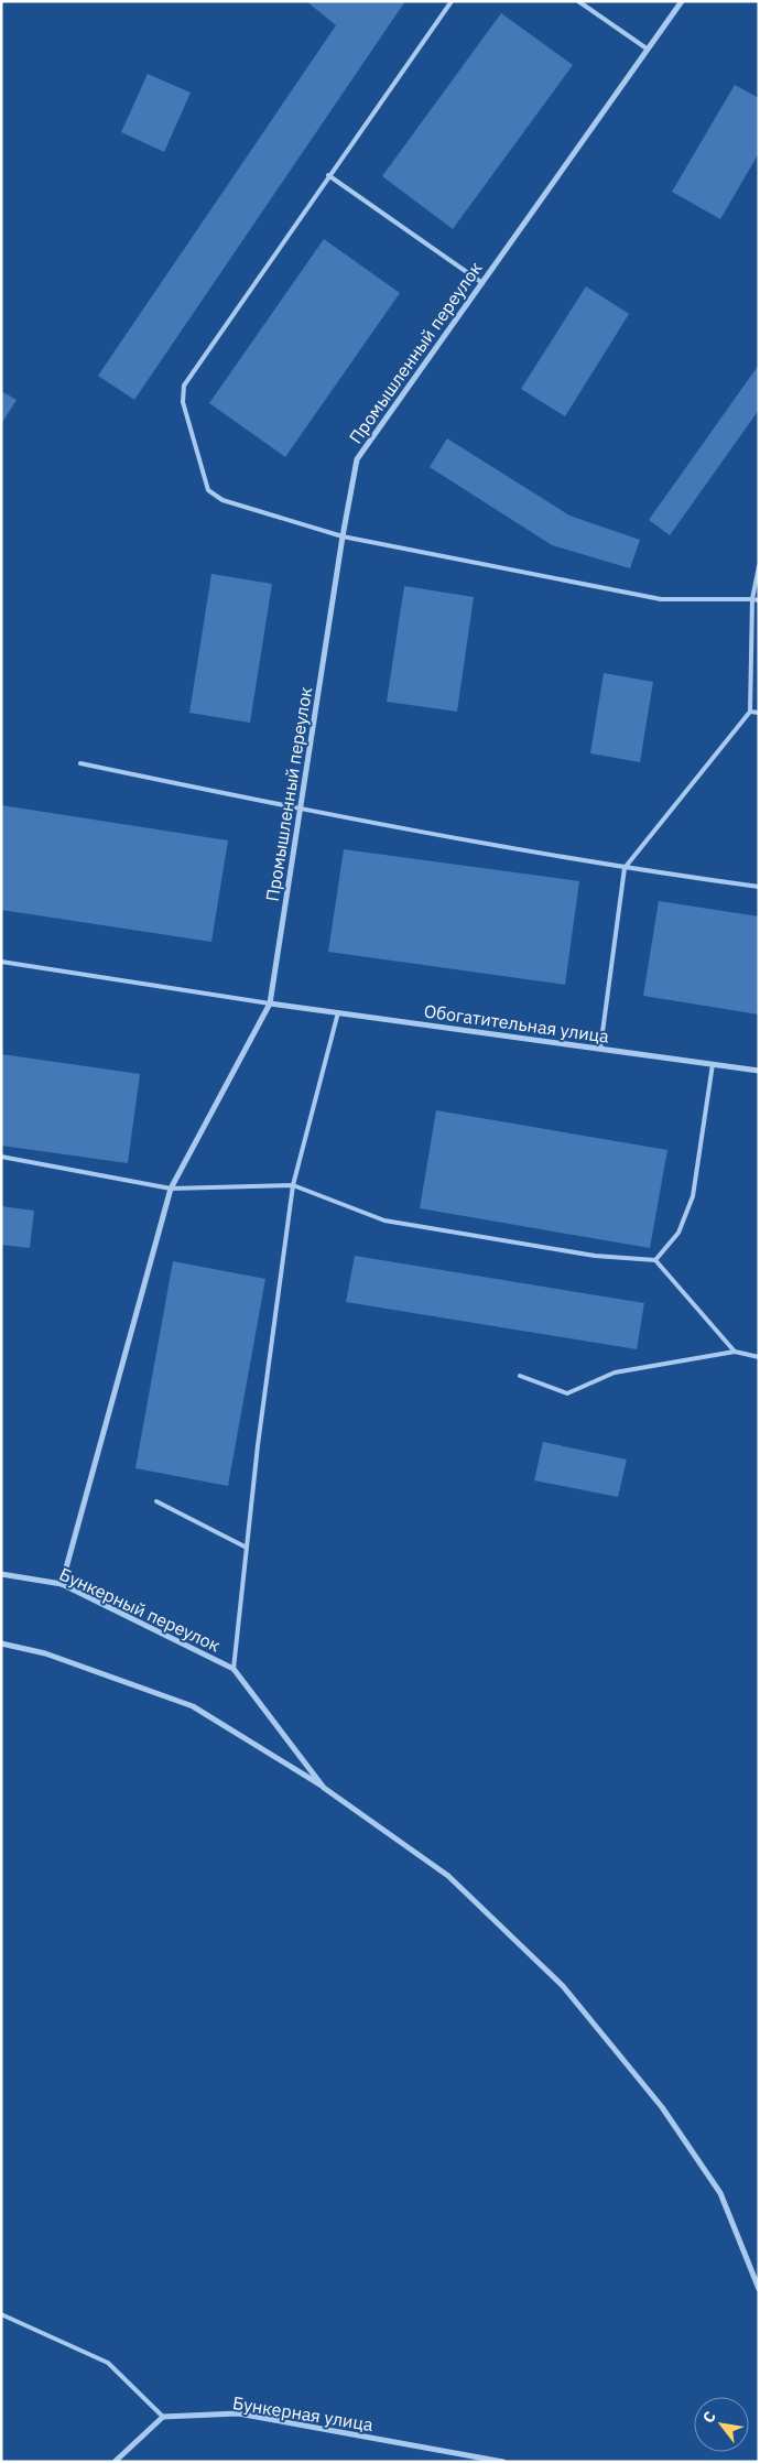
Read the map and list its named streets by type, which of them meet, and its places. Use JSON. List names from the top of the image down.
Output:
{
  "streets": {
    "street": [
      "Промышленный переулок",
      "Обогатительная улица",
      "Бункерный переулок",
      "Бункерная улица"
    ]
  },
  "crossings": [
    ["Промышленный переулок", "Обогатительная улица"],
    ["Промышленный переулок", "Бункерный переулок"]
  ],
  "north": "top left"
}
